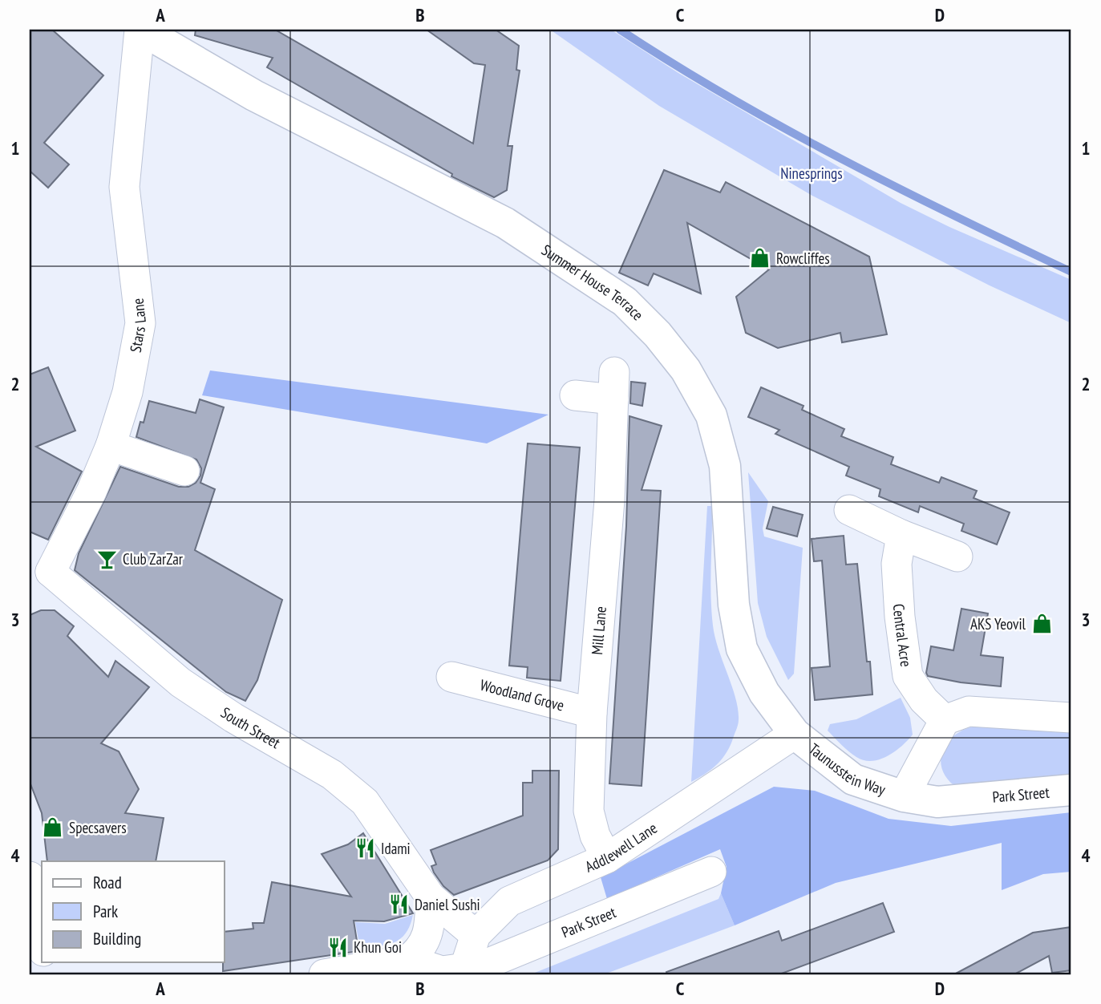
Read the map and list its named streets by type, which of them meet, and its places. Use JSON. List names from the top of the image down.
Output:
{
  "streets": {
    "street": [
      "Summer House Terrace",
      "Stars Lane",
      "Mill Lane",
      "Central Acre",
      "Woodland Grove",
      "South Street",
      "Taunusstein Way",
      "Park Street",
      "Addlewell Lane"
    ]
  },
  "crossings": [
    ["Summer House Terrace", "Stars Lane"],
    ["Summer House Terrace", "Taunusstein Way"],
    ["Summer House Terrace", "Addlewell Lane"],
    ["Stars Lane", "South Street"],
    ["Mill Lane", "Woodland Grove"],
    ["Mill Lane", "Addlewell Lane"],
    ["South Street", "Addlewell Lane"],
    ["Taunusstein Way", "Park Street"],
    ["Taunusstein Way", "Addlewell Lane"],
    ["Park Street", "Addlewell Lane"]
  ],
  "parks": ["Ninesprings"],
  "places": {
    "shop": ["Rowcliffes", "AKS Yeovil", "Specsavers"],
    "bar": ["Club ZarZar"],
    "restaurant": ["Idami", "Daniel Sushi", "Khun Goi"]
  },
  "legend": ["Road", "Park", "Building"],
  "grid": {
    "columns": [
      "A",
      "B",
      "C",
      "D"
    ],
    "rows": [
      "1",
      "2",
      "3",
      "4"
    ]
  }
}
